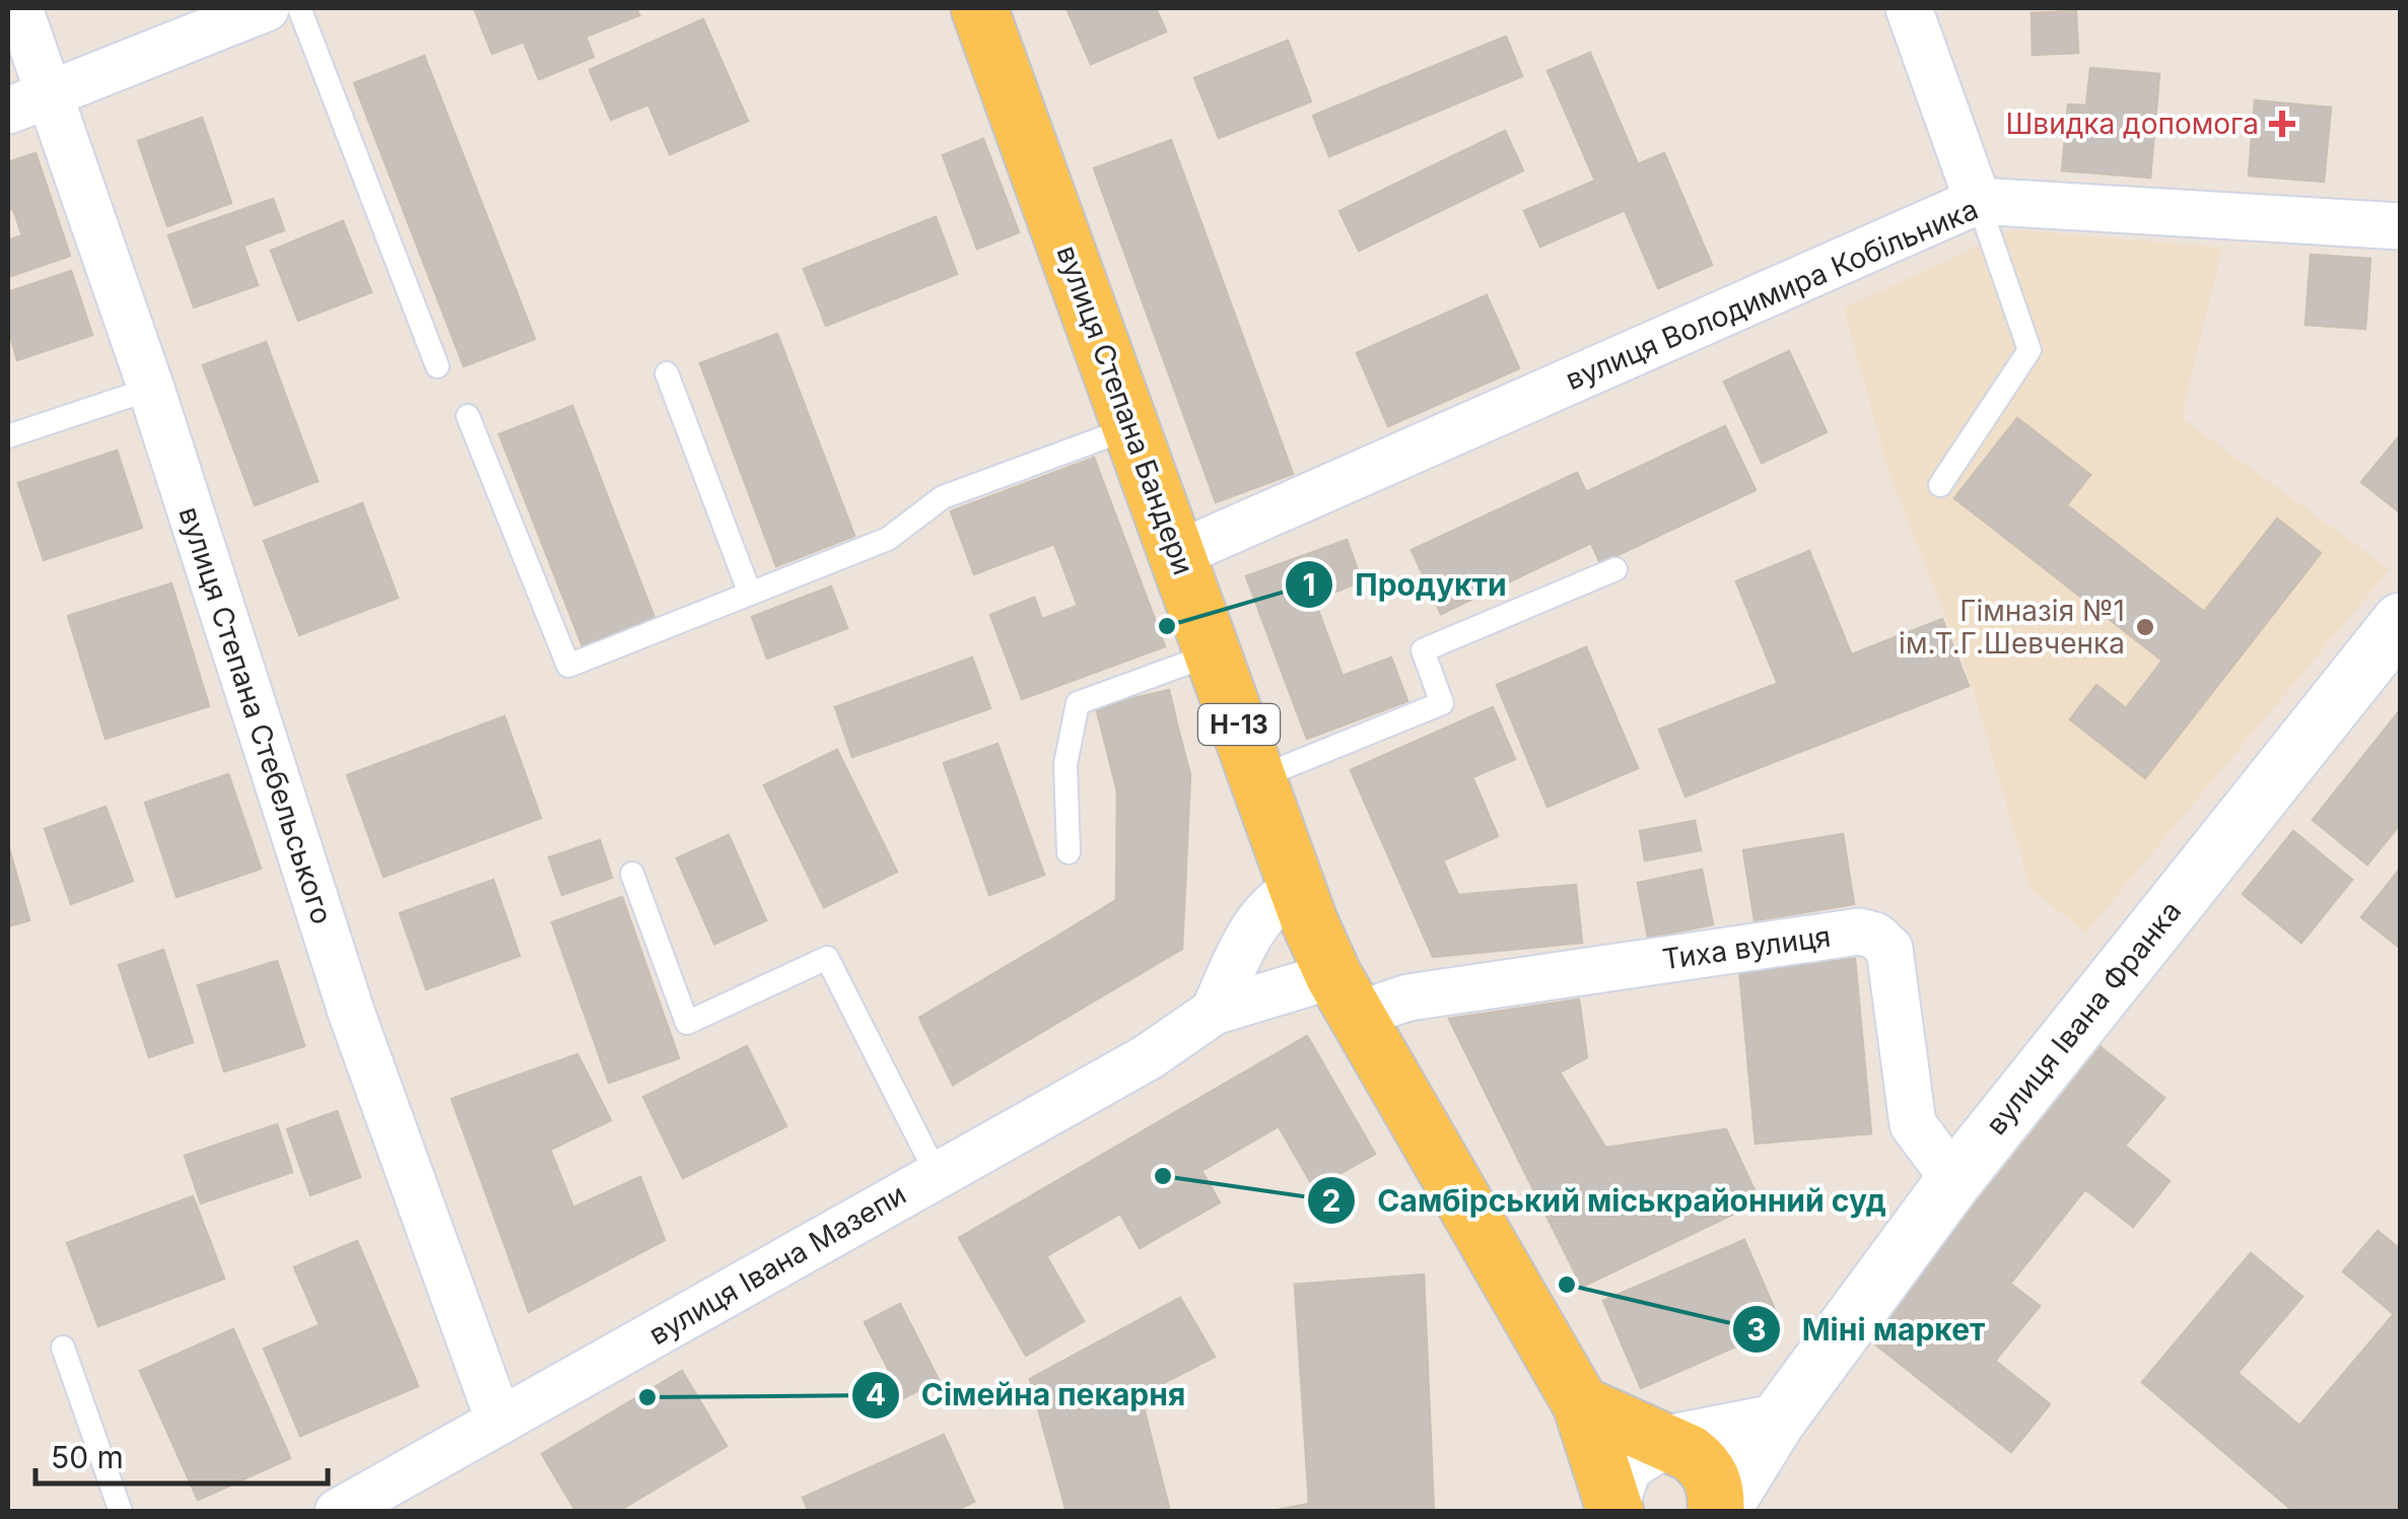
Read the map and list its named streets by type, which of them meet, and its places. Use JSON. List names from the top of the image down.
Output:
{
  "streets": {
    "main road": ["вулиця Степана Бандери", "Н-13", "вулиця Івана Франка"],
    "street": [
      "вулиця Володимира Кобільника",
      "вулиця Степана Стебельського",
      "Тиха вулиця",
      "вулиця Івана Мазепи"
    ]
  },
  "crossings": [
    ["вулиця Володимира Кобільника", "вулиця Степана Бандери"],
    ["вулиця Степана Бандери", "Тиха вулиця"],
    ["вулиця Степана Бандери", "вулиця Івана Мазепи"],
    ["вулиця Степана Стебельського", "вулиця Івана Мазепи"],
    ["Тиха вулиця", "вулиця Івана Франка"],
    ["Тиха вулиця", "вулиця Івана Мазепи"]
  ],
  "places": {
    "health": ["Швидка допомога"],
    "other": [
      "Продукти",
      "Гімназія №1 ім.Т.Г.Шевченка",
      "Самбірський міськрайонний суд",
      "Міні маркет",
      "Сімейна пекарня"
    ]
  },
  "scale_bar": "50 m"
}
